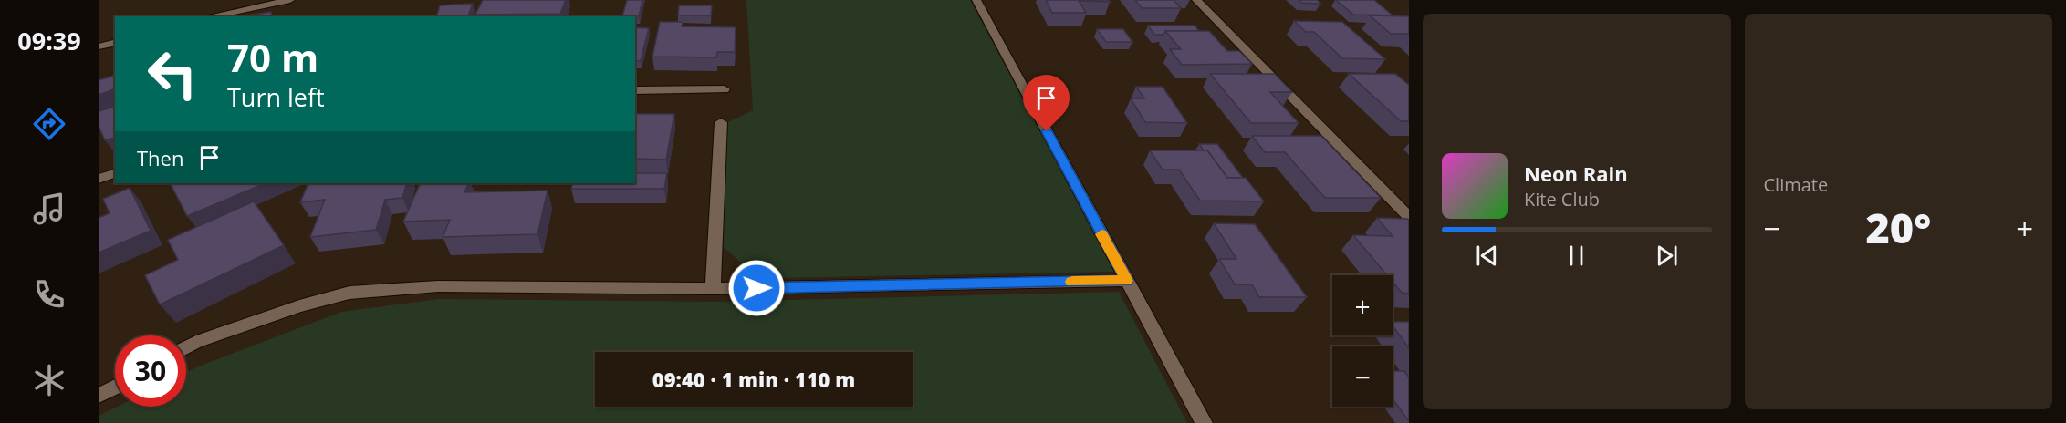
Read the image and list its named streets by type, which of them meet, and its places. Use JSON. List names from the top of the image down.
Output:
{
  "page": {
    "tabs": "09:39",
    "tile": "Climate",
    "turn": ["70 m", "Turn left"],
    "then": "Then",
    "song": ["Neon Rain", "Kite Club"],
    "heat": ["−", "20°", "+"],
    "map_buttons": ["+", "−"],
    "limit": "30",
    "trip": "09:40 · 1 min · 110 m"
  }
}
